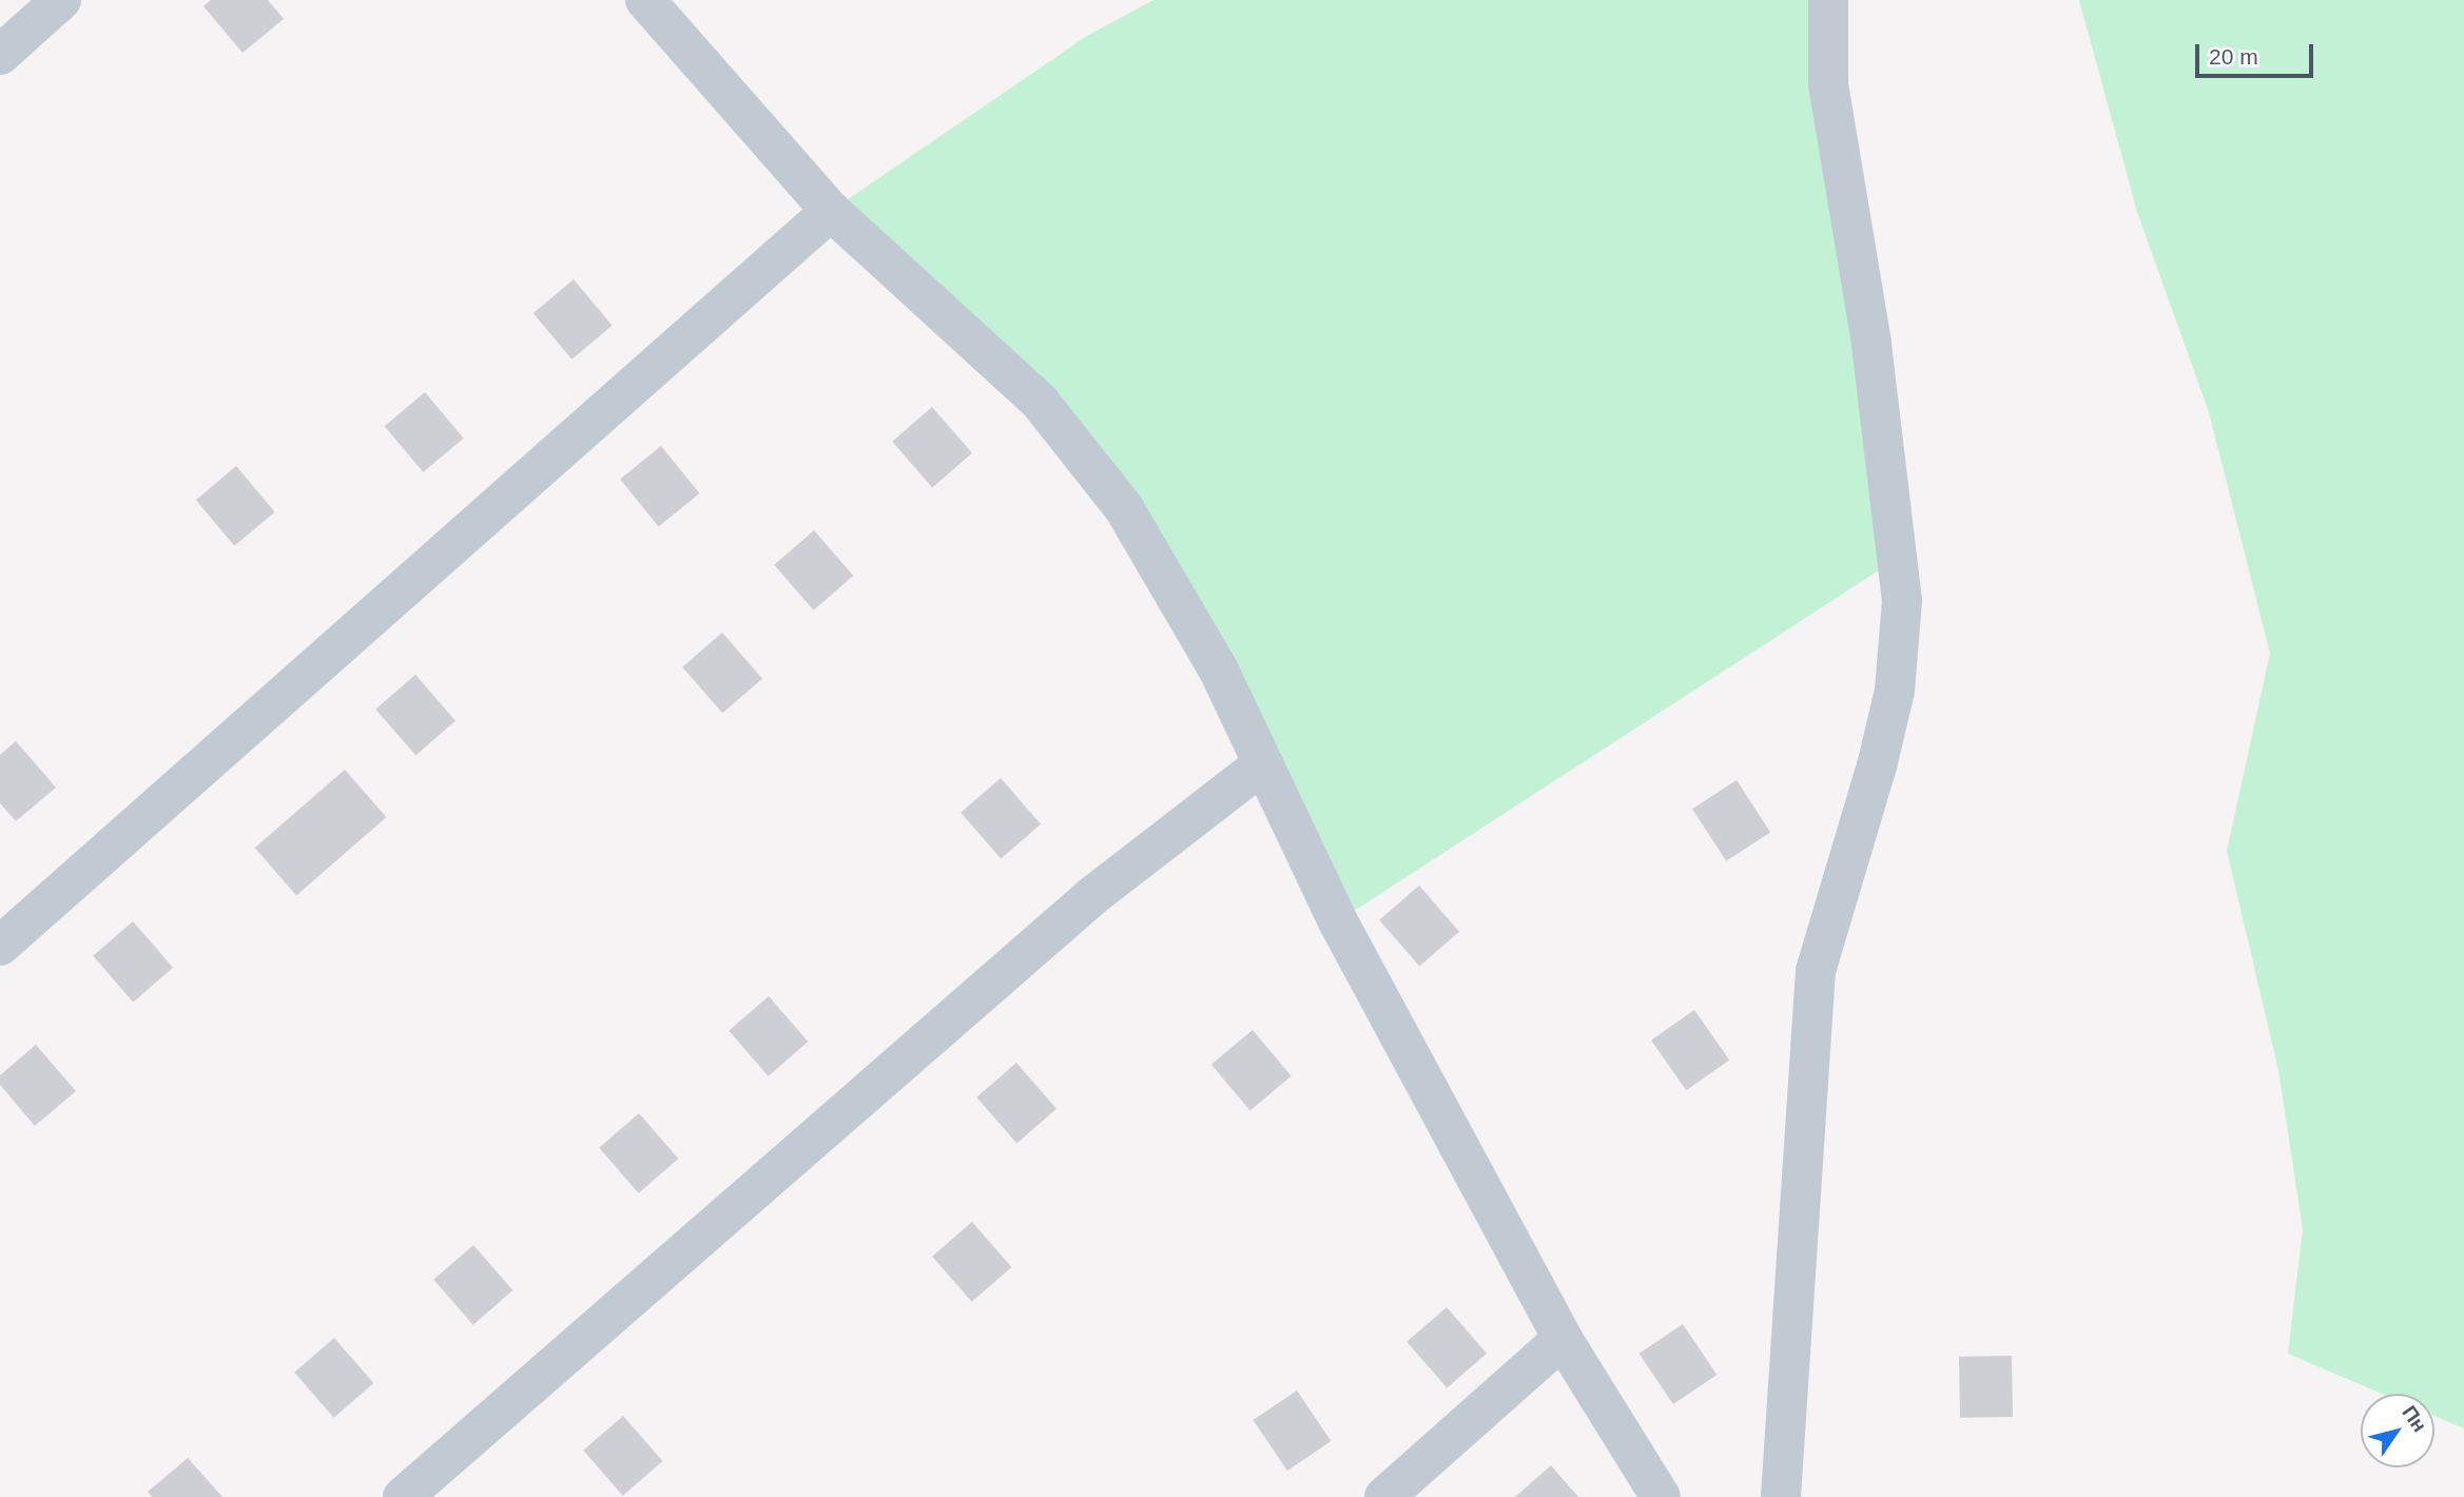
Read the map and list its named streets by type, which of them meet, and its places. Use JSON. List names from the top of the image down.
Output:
{
  "scale_bar": "20 m",
  "north": "top right"
}
